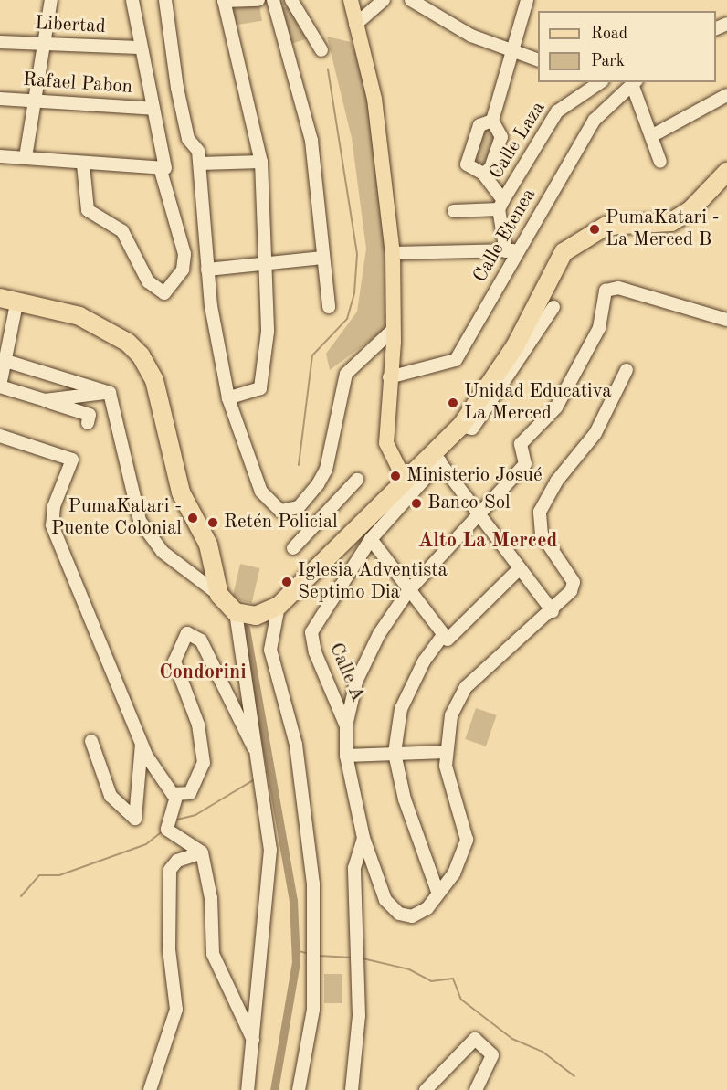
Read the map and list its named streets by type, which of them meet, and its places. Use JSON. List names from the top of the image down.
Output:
{
  "streets": {
    "street": [
      "Libertad",
      "Rafael Pabon",
      "Calle Laza",
      "Calle Etenea",
      "Calle A"
    ]
  },
  "crossings": [
    ["Calle Laza", "Calle Etenea"]
  ],
  "districts": ["Alto La Merced", "Condorini"],
  "places": [
    "PumaKatari - La Merced B",
    "Unidad Educativa La Merced",
    "Ministerio Josué",
    "Banco Sol",
    "PumaKatari - Puente Colonial",
    "Retén Policial",
    "Iglesia Adventista Septimo Dia"
  ],
  "legend": ["Road", "Park"]
}
